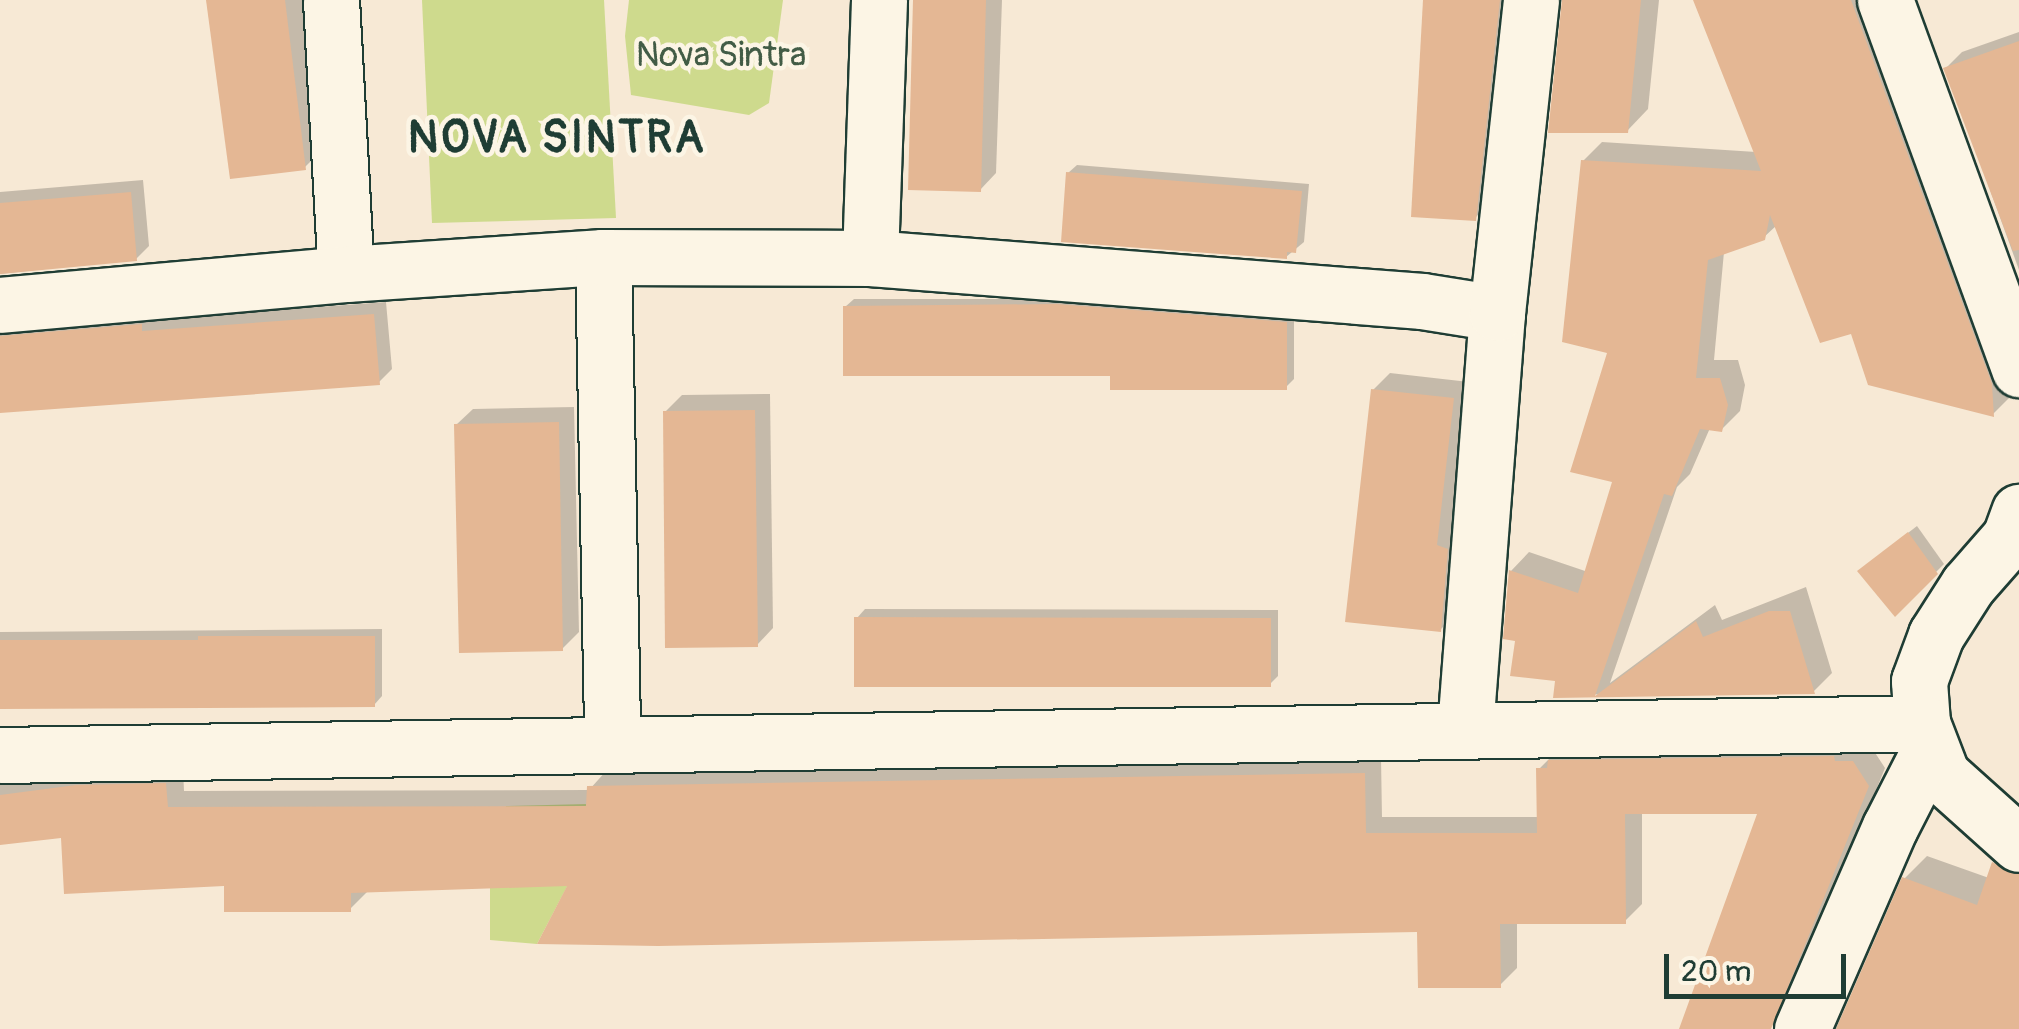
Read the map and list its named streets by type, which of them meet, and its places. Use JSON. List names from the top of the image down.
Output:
{
  "districts": ["NOVA SINTRA"],
  "parks": ["Nova Sintra"],
  "scale_bar": "20 m"
}
